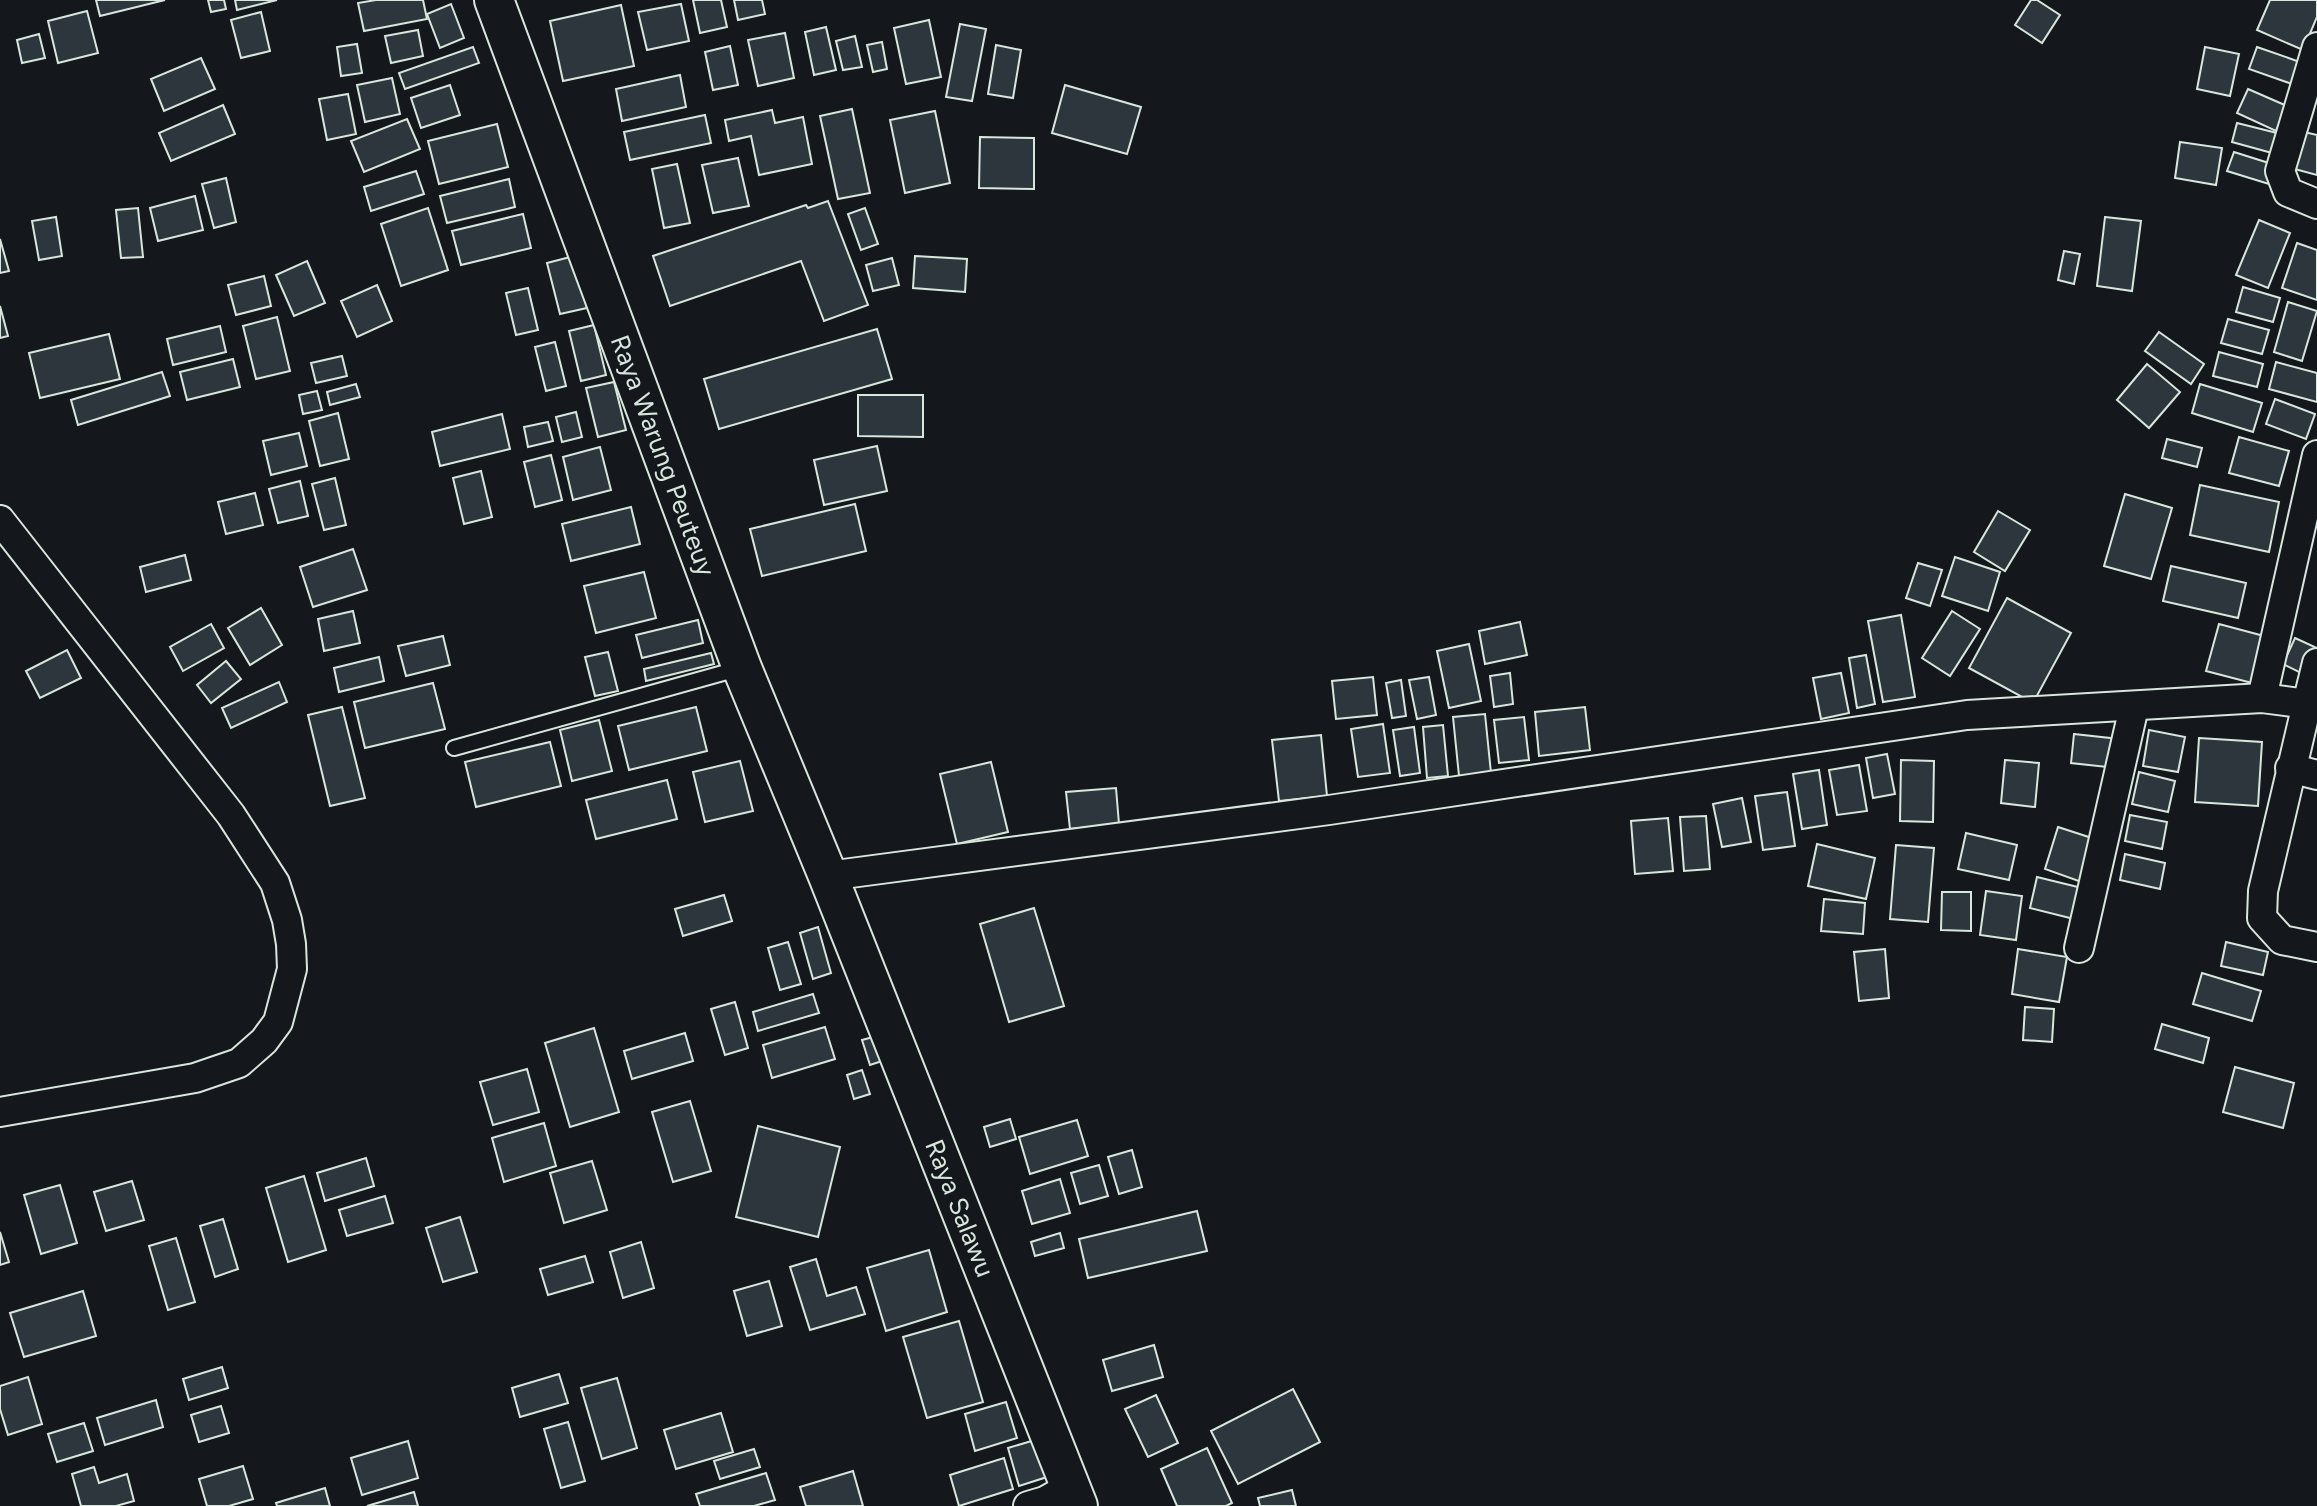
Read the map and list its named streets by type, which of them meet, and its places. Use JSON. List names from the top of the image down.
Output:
{
  "streets": {
    "main road": ["Raya Warung Peuteuy", "Raya Salawu"]
  },
  "crossings": [
    ["Raya Warung Peuteuy", "Raya Salawu"]
  ]
}
